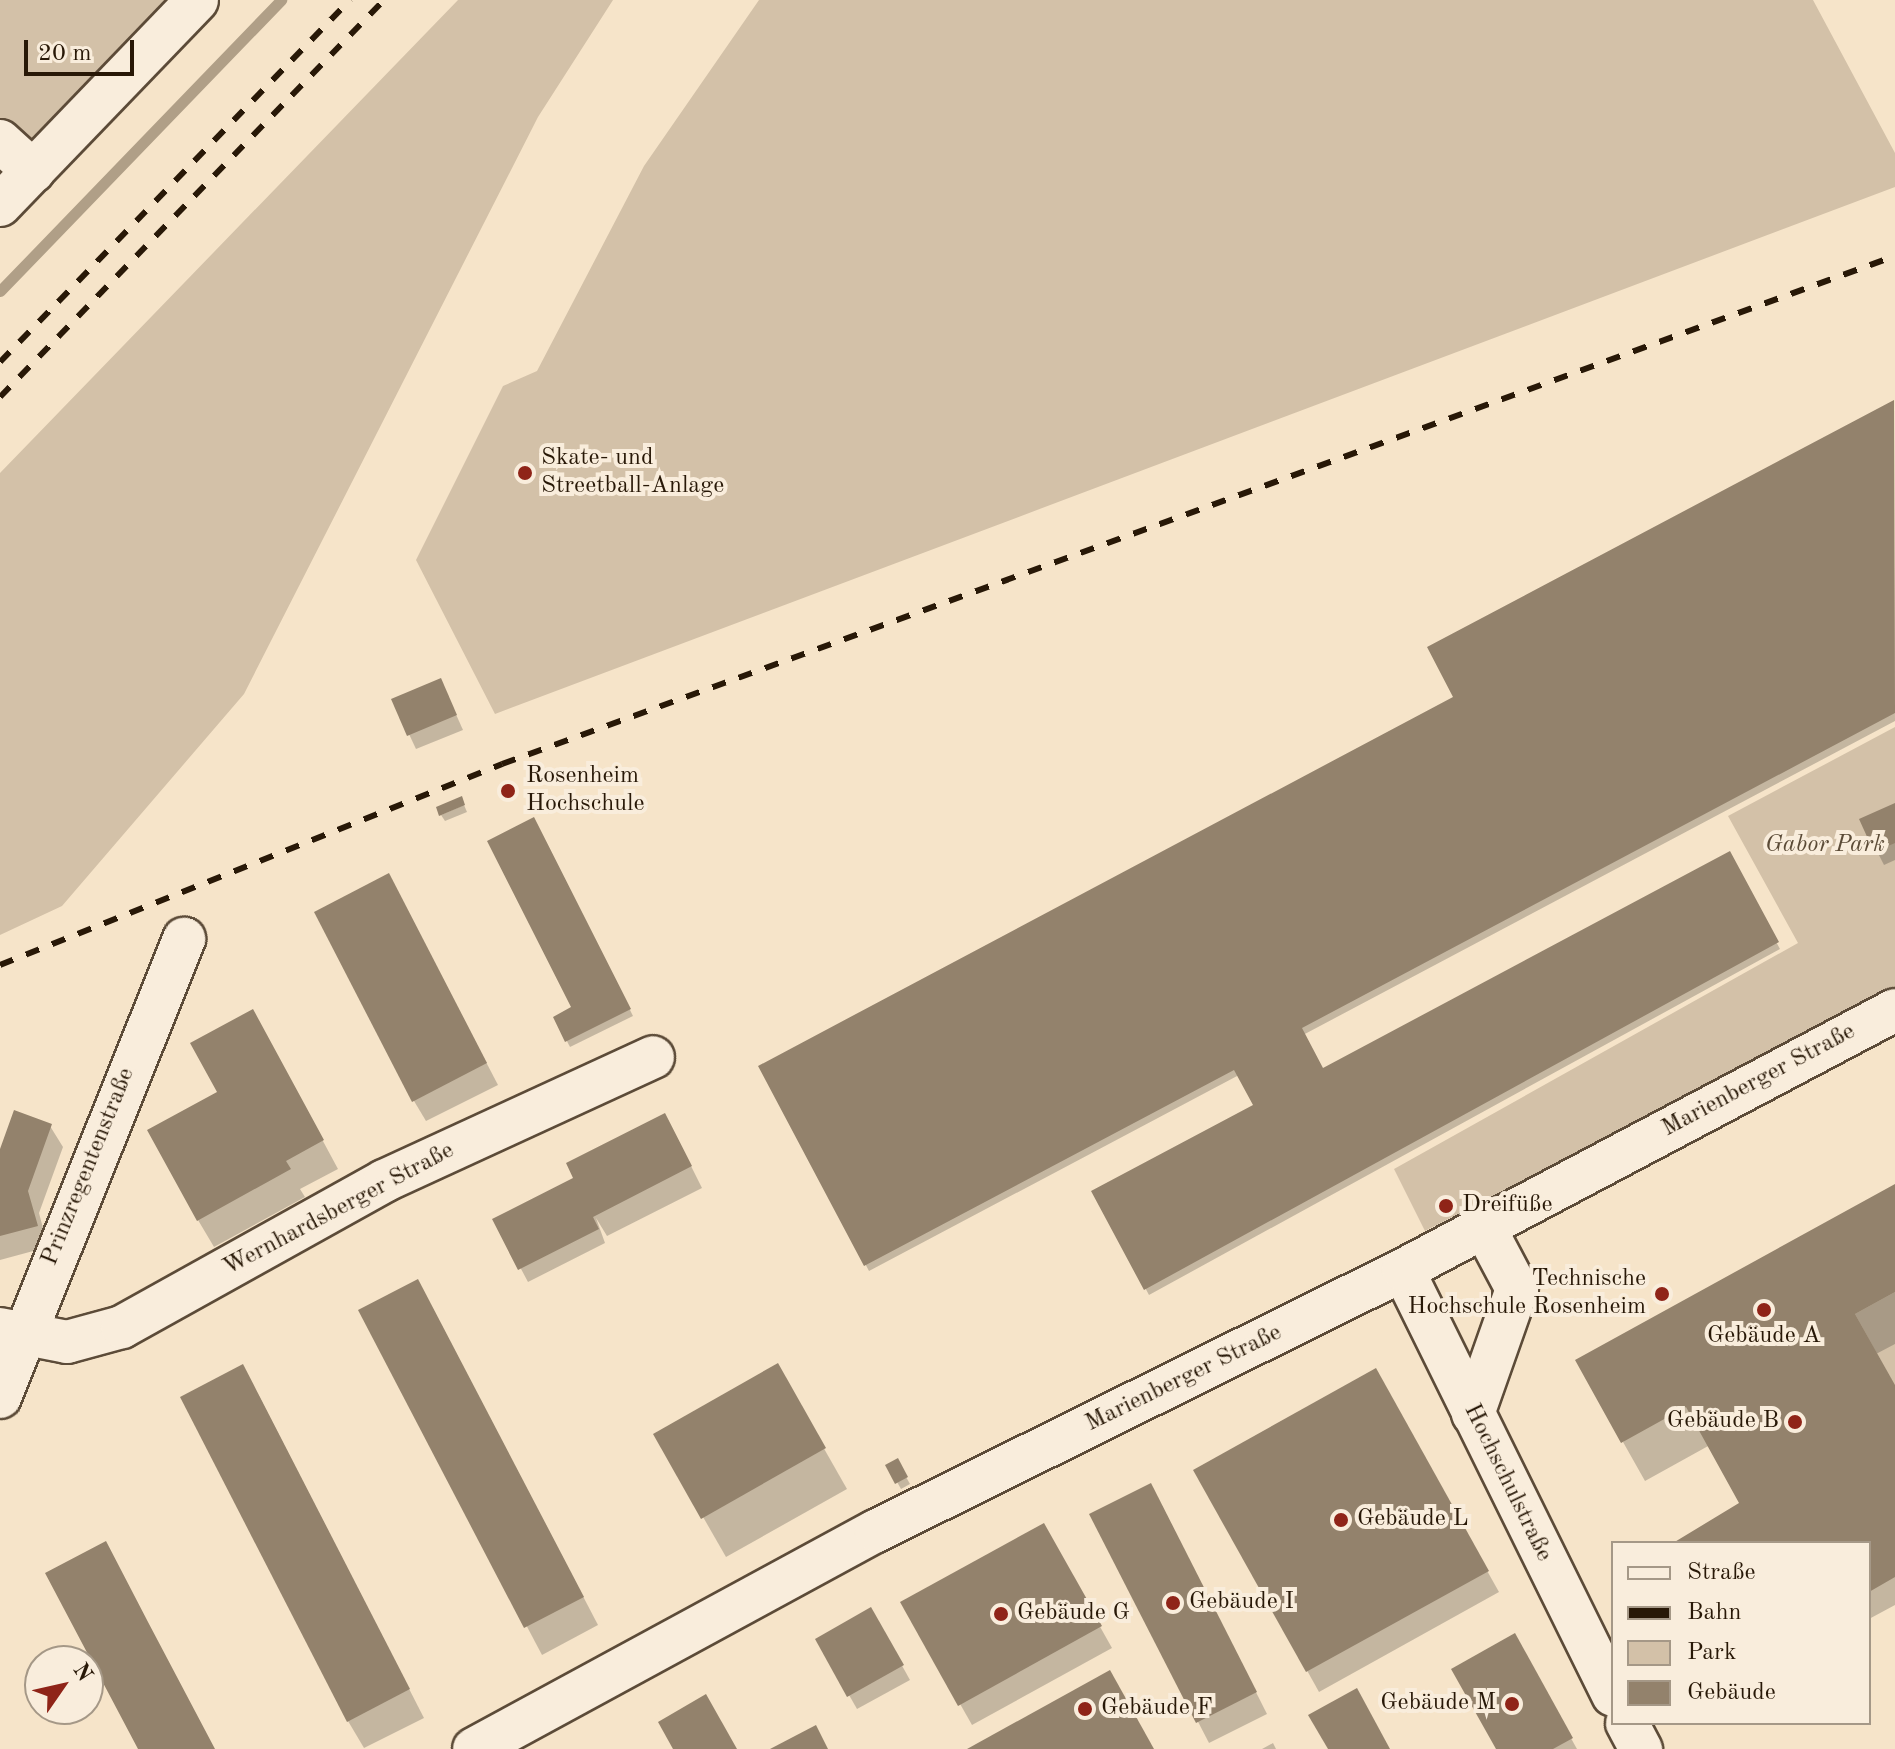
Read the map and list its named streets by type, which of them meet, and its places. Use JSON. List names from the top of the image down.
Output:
{
  "streets": {
    "street": [
      "Marienberger Straße",
      "Prinzregentenstraße",
      "Wernhardsberger Straße",
      "Hochschulstraße"
    ]
  },
  "crossings": [
    ["Marienberger Straße", "Hochschulstraße"],
    ["Prinzregentenstraße", "Wernhardsberger Straße"]
  ],
  "parks": ["Gabor Park"],
  "places": [
    "Skate- und Streetball-Anlage",
    "Rosenheim Hochschule",
    "Dreifüße",
    "Technische Hochschule Rosenheim",
    "Gebäude A",
    "Gebäude B",
    "Gebäude L",
    "Gebäude I",
    "Gebäude G",
    "Gebäude M",
    "Gebäude F"
  ],
  "legend": [
    "Straße",
    "Bahn",
    "Park",
    "Gebäude"
  ],
  "scale_bar": "20 m",
  "north": "top right"
}
